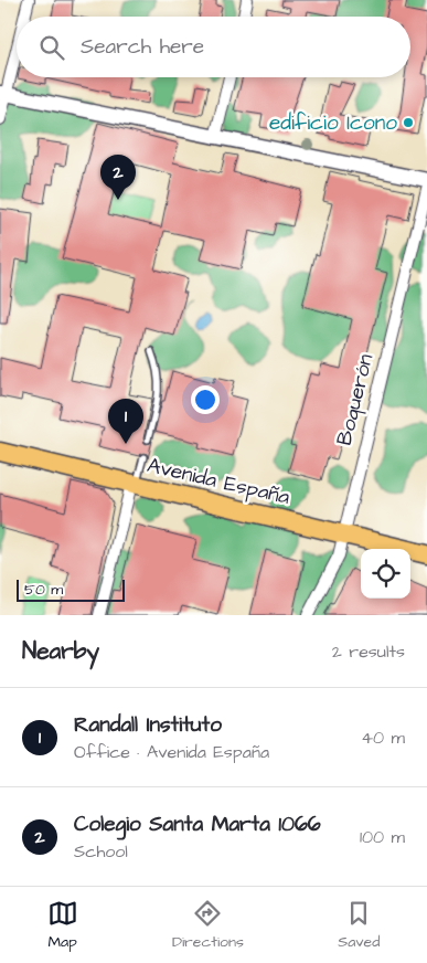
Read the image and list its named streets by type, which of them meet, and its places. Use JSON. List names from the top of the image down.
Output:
{
  "streets": {
    "main road": ["Avenida España"],
    "street": ["Boquerón"]
  },
  "crossings": [
    ["Boquerón", "Avenida España"]
  ],
  "places": ["edificio Icono"],
  "scale_bar": "50 m",
  "page": {
    "search": "Search here",
    "pins": ["2", "1"],
    "scale": "50 m",
    "heading": ["Nearby", "2 results"],
    "list": [
      {
        "mark": "1",
        "name": "Randall Instituto",
        "note": "Office · Avenida España",
        "value": "40 m"
      },
      {
        "mark": "2",
        "name": "Colegio Santa Marta 1066",
        "note": "School",
        "value": "100 m"
      }
    ],
    "nav": ["Map", "Directions", "Saved"]
  }
}
